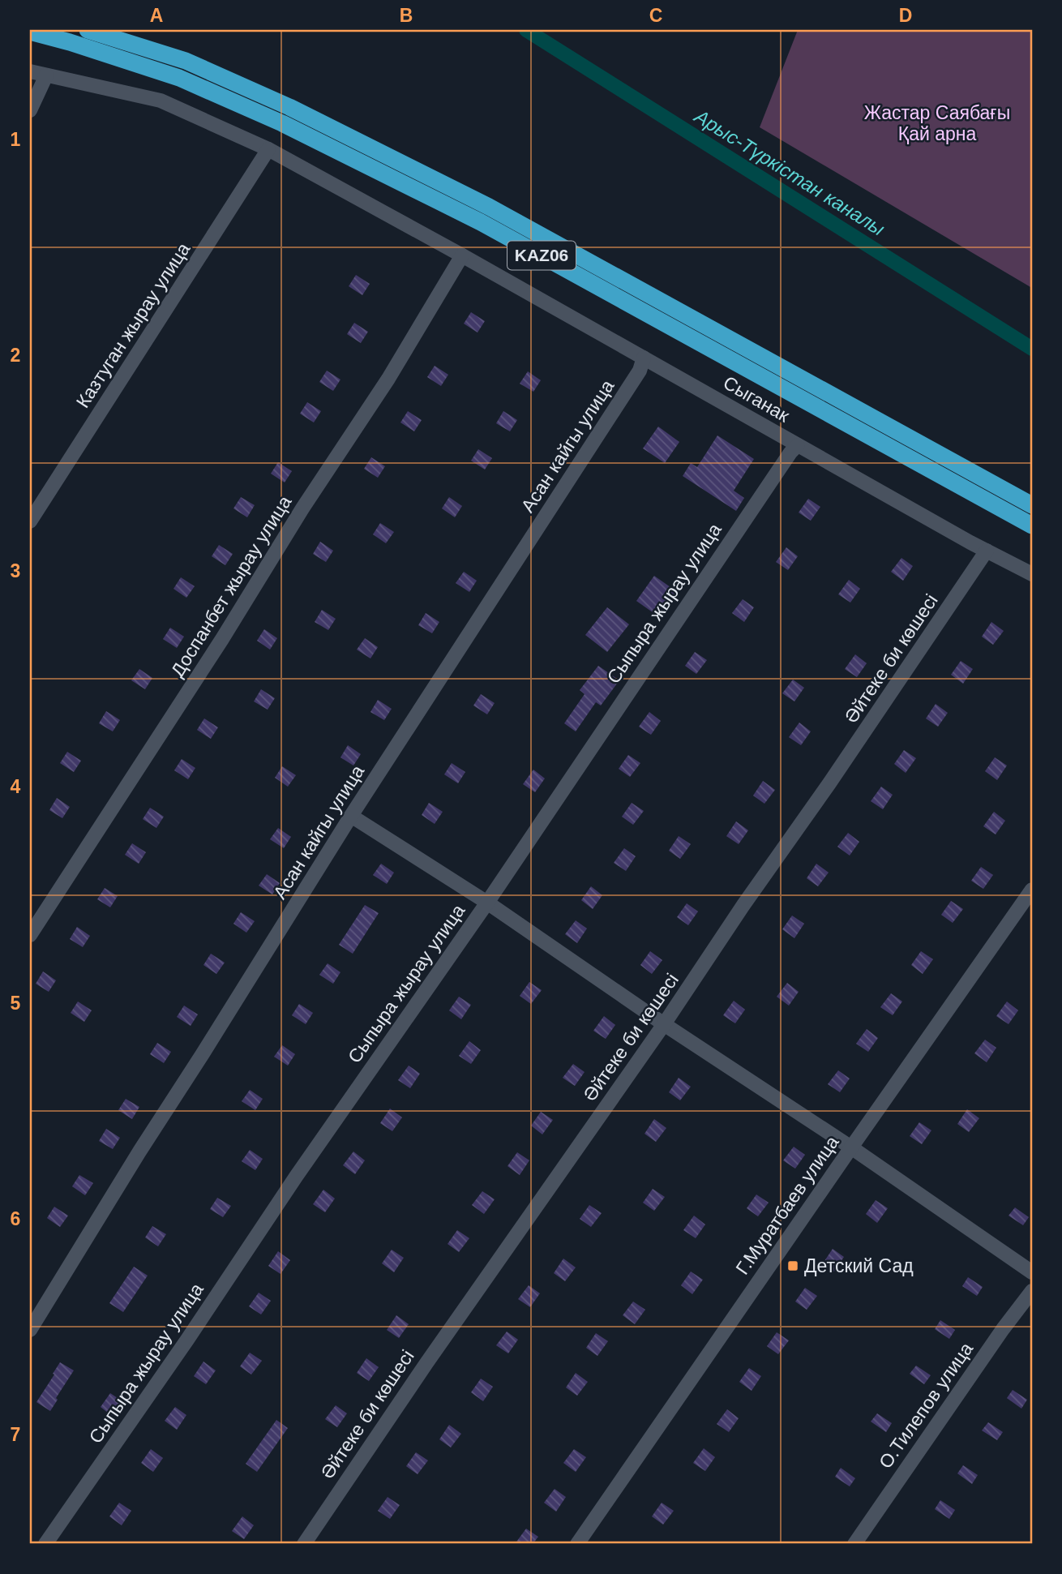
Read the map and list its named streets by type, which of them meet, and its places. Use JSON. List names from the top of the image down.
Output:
{
  "streets": {
    "highway": ["KАZ06"],
    "street": [
      "Казтуган жырау улица",
      "Сыганак",
      "Асан кайгы улица",
      "Доспанбет жырау улица",
      "Сыпыра жырау улица",
      "Әйтеке би көшесі",
      "Г.Муратбаев улица",
      "О.Тилепов улица"
    ]
  },
  "crossings": [
    ["Казтуган жырау улица", "Сыганак"],
    ["Сыганак", "Асан кайгы улица"],
    ["Сыганак", "Доспанбет жырау улица"],
    ["Сыганак", "Сыпыра жырау улица"],
    ["Сыганак", "Әйтеке би көшесі"]
  ],
  "water": ["Арыс-Түркістан каналы"],
  "parks": ["Жастар Саябағы Қай арна"],
  "places": {
    "transit": ["Детский Сад"]
  },
  "grid": {
    "columns": [
      "A",
      "B",
      "C",
      "D"
    ],
    "rows": [
      "1",
      "2",
      "3",
      "4",
      "5",
      "6",
      "7"
    ]
  }
}
